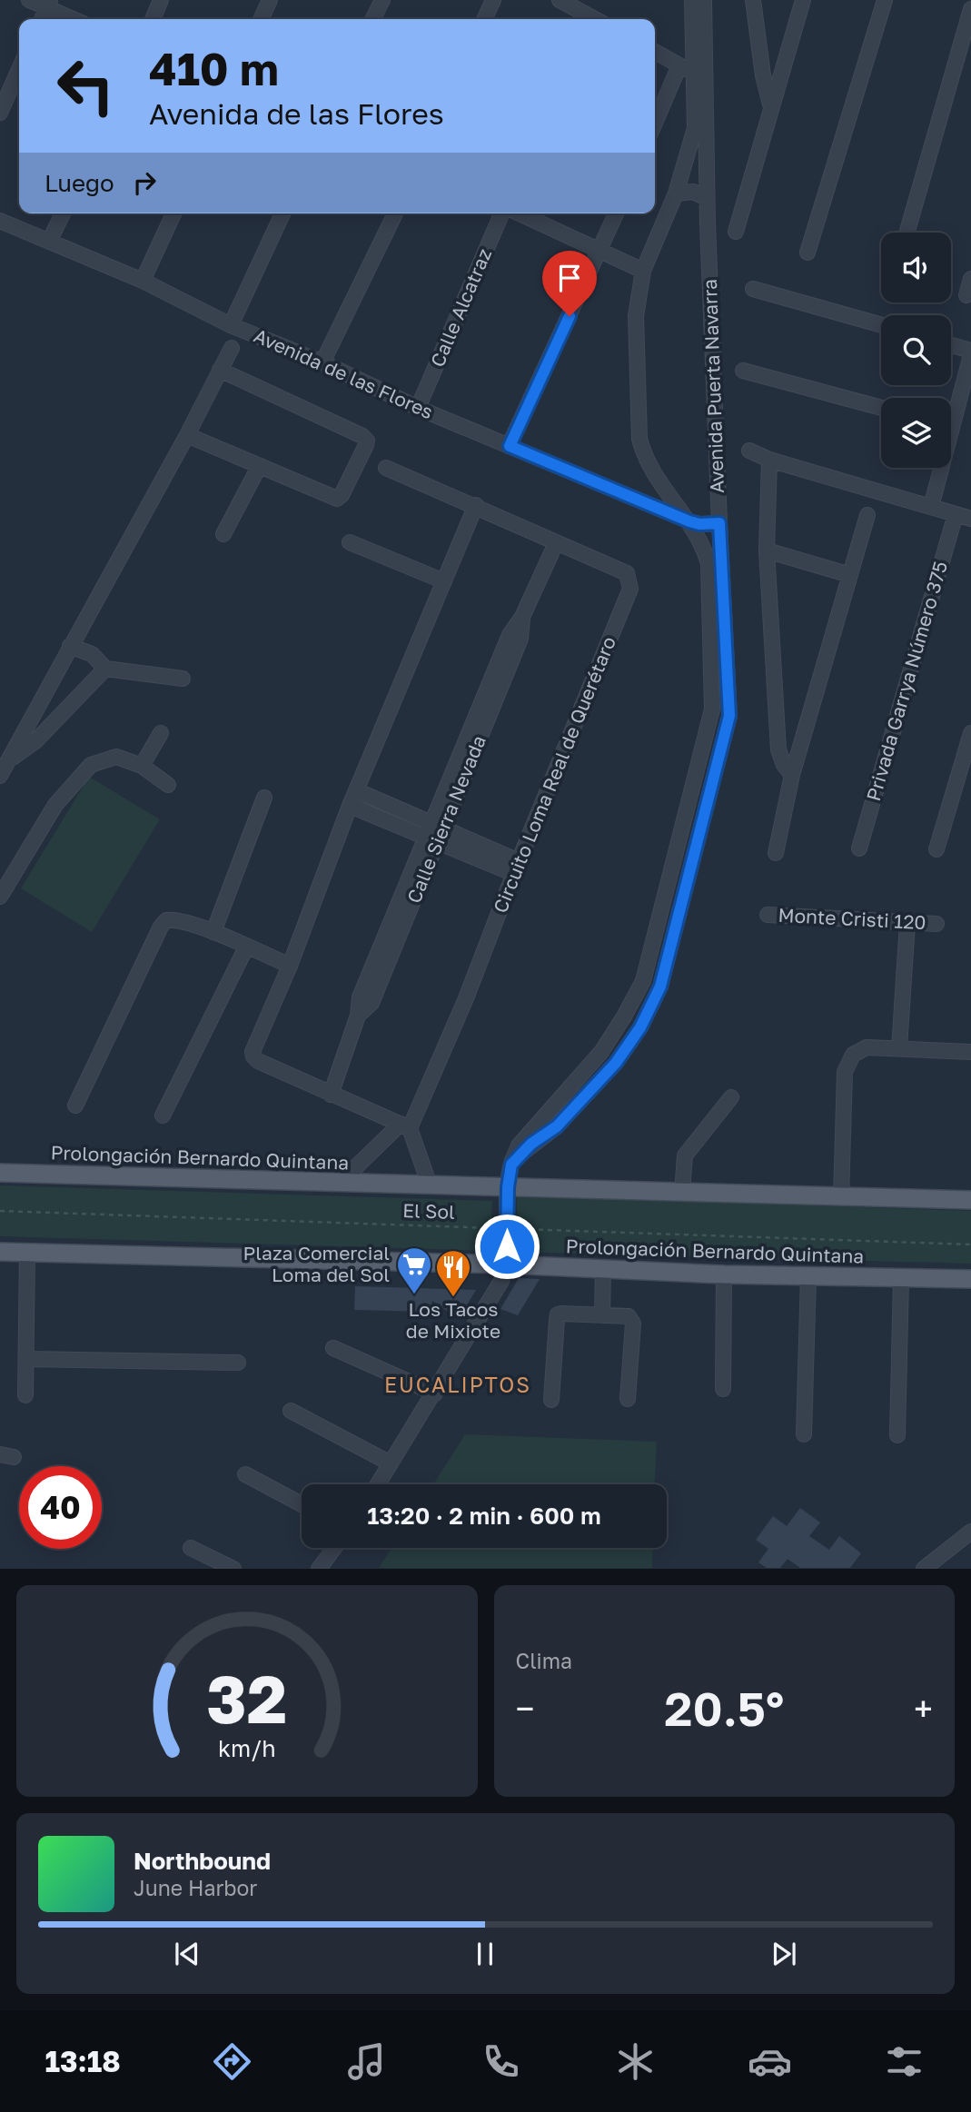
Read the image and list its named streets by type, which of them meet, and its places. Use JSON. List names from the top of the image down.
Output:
{
  "streets": {
    "main road": ["Prolongación Bernardo Quintana"],
    "street": [
      "Calle Alcatraz",
      "Avenida de las Flores",
      "Avenida Puerta Navarra",
      "Privada Garrya Número 375",
      "Circuito Loma Real de Querétaro",
      "Calle Sierra Nevada",
      "Monte Cristi 120"
    ],
    "path": ["El Sol"]
  },
  "crossings": [
    ["Calle Alcatraz", "Avenida de las Flores"],
    ["Avenida de las Flores", "Avenida Puerta Navarra"],
    ["Circuito Loma Real de Querétaro", "Calle Sierra Nevada"],
    ["Circuito Loma Real de Querétaro", "Prolongación Bernardo Quintana"]
  ],
  "districts": ["EUCALIPTOS"],
  "places": {
    "supermarket": ["Plaza Comercial Loma del Sol"],
    "restaurant": ["Los Tacos de Mixiote"]
  },
  "page": {
    "turn": ["410 m", "Avenida de las Flores"],
    "then": "Luego",
    "limit": "40",
    "trip": "13:20 · 2 min · 600 m",
    "tile": "Clima",
    "heat": ["−", "20.5°", "+"],
    "song": ["Northbound", "June Harbor"],
    "tabs": "13:18",
    "gauge": ["32", "km/h"]
  }
}
